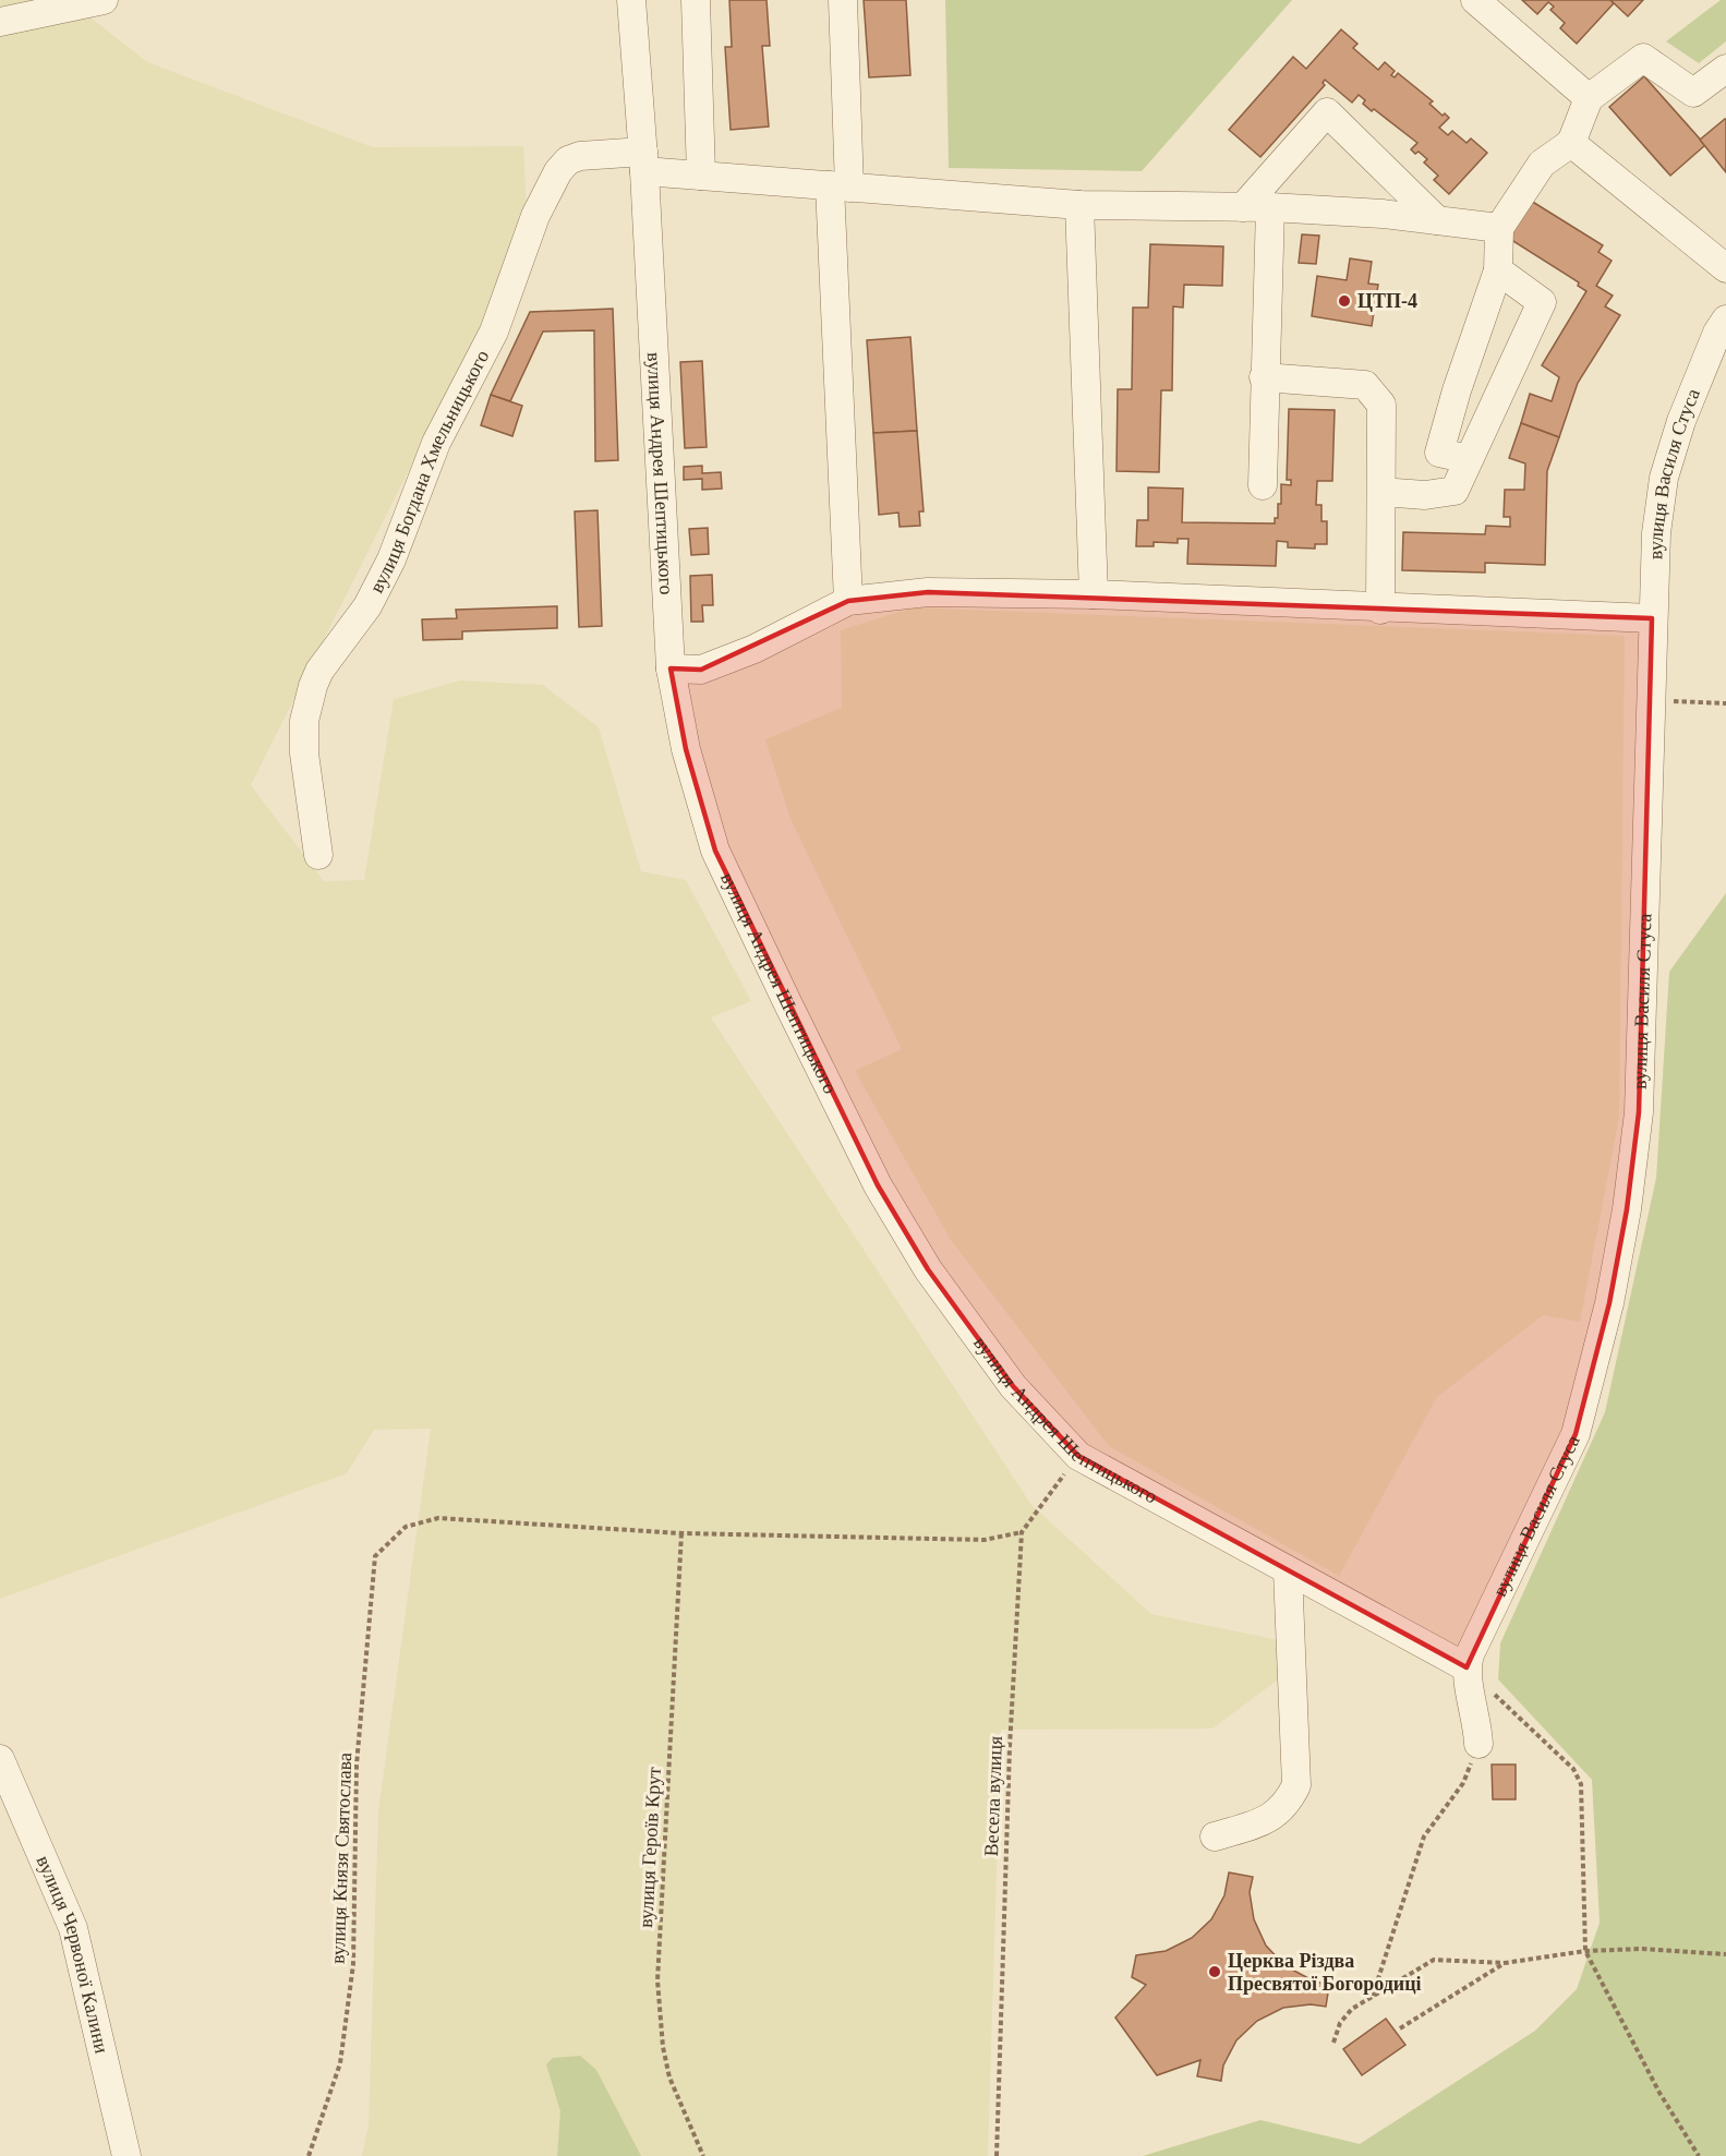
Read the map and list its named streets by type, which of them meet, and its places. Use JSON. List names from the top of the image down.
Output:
{
  "streets": {
    "street": [
      "вулиця Богдана Хмельницького",
      "вулиця Андрея Шептицького",
      "вулиця Василя Стуса",
      "вулиця Червоної Калини"
    ],
    "path": ["Весела вулиця", "вулиця Героїв Крут", "вулиця Князя Святослава"]
  },
  "crossings": [
    ["вулиця Богдана Хмельницького", "вулиця Андрея Шептицького"],
    ["вулиця Андрея Шептицького", "вулиця Василя Стуса"],
    ["вулиця Героїв Крут", "вулиця Князя Святослава"]
  ],
  "places": ["ЦТП-4", "Церква Різдва Пресвятої Богородиці"]
}
